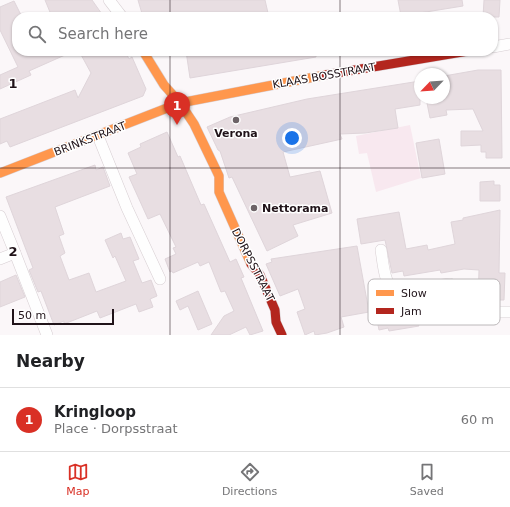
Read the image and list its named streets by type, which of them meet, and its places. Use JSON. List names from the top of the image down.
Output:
{
  "streets": {
    "street": ["KLAAS BOSSTRAAT", "BRINKSTRAAT", "DORPSSTRAAT"]
  },
  "crossings": [
    ["KLAAS BOSSTRAAT", "BRINKSTRAAT"],
    ["KLAAS BOSSTRAAT", "DORPSSTRAAT"],
    ["BRINKSTRAAT", "DORPSSTRAAT"]
  ],
  "places": ["Verona", "Nettorama"],
  "legend": ["Slow", "Jam"],
  "scale_bar": "50 m",
  "north": "bottom left",
  "page": {
    "search": "Search here",
    "pins": "1",
    "scale": "50 m",
    "heading": "Nearby",
    "list": [
      {
        "mark": "1",
        "name": "Kringloop",
        "note": "Place · Dorpsstraat",
        "value": "60 m"
      }
    ],
    "nav": ["Map", "Directions", "Saved"]
  },
  "grid": {
    "rows": ["1", "2"]
  }
}
